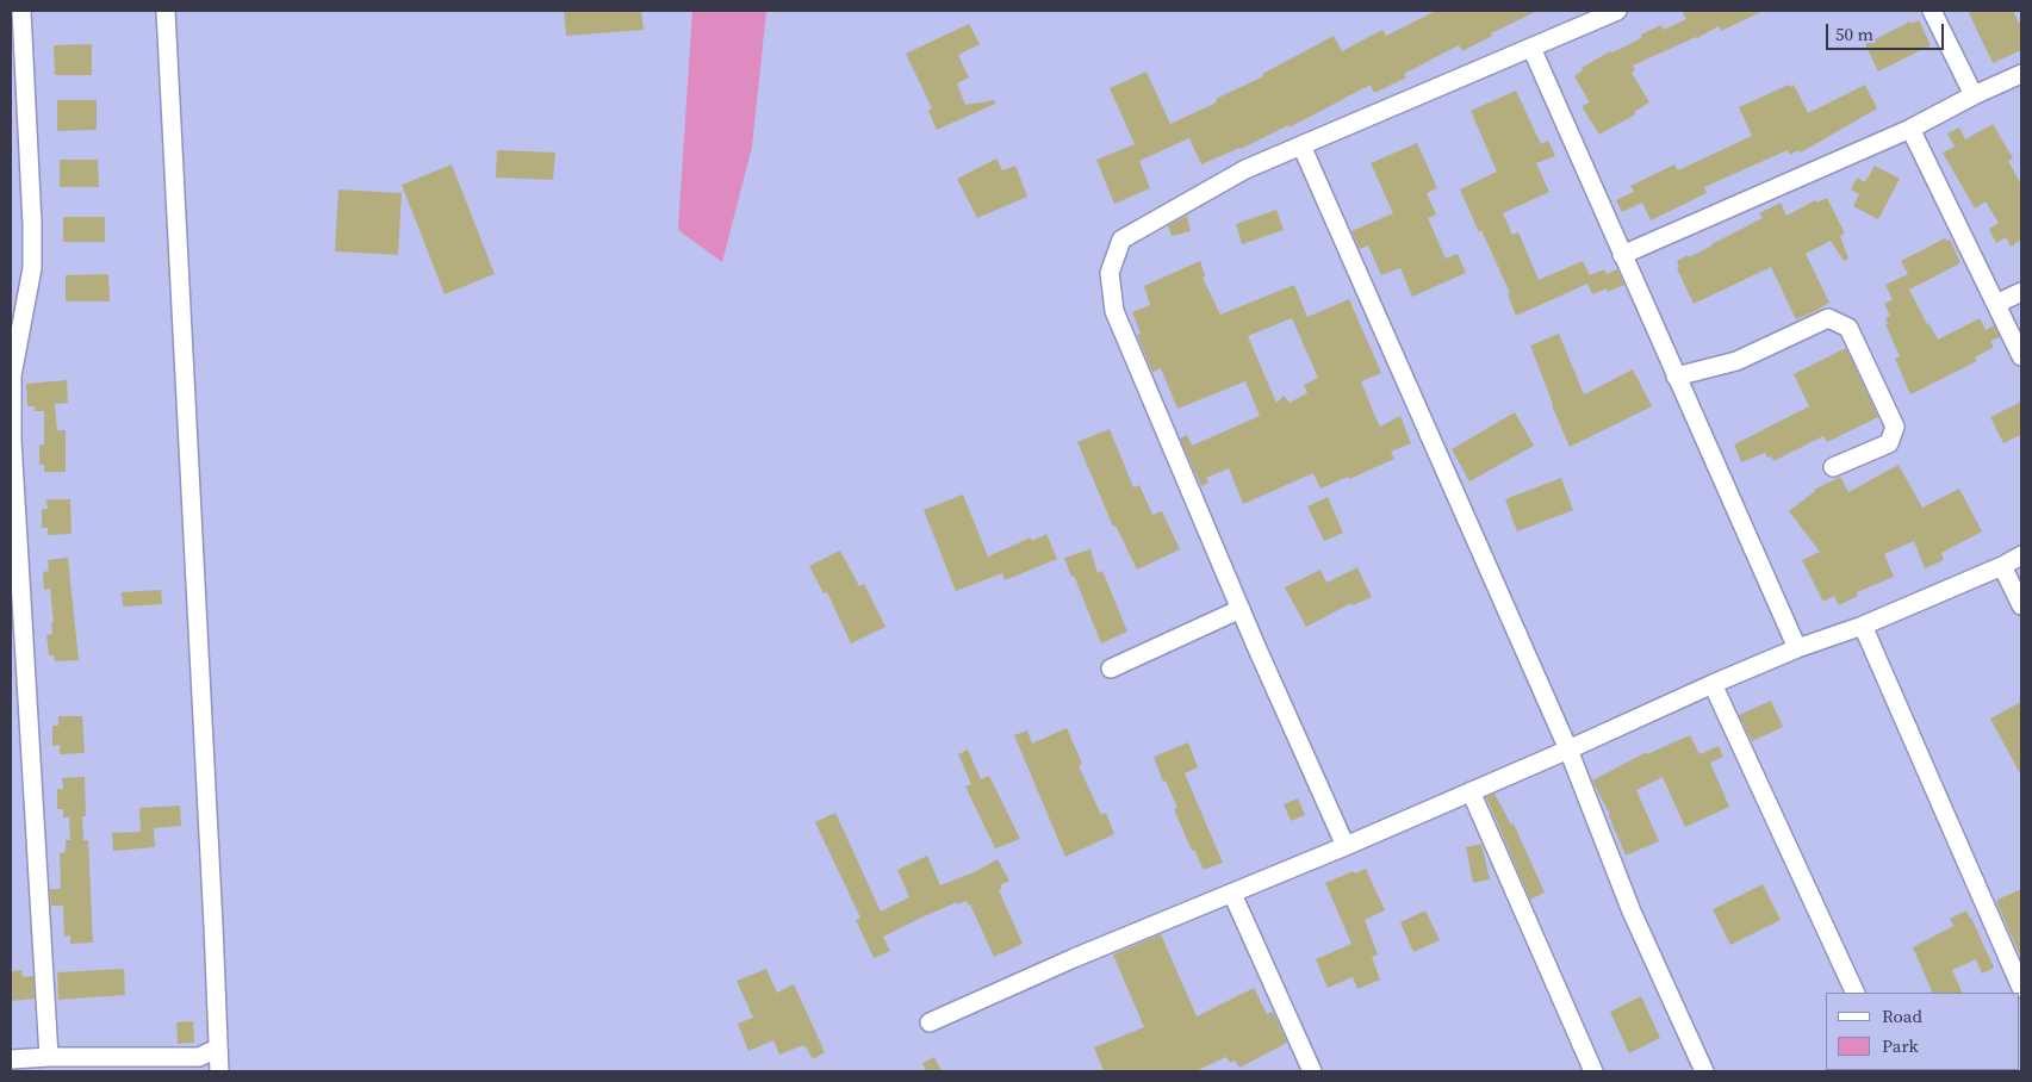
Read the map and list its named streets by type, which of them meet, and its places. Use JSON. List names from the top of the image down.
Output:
{
  "legend": ["Road", "Park"],
  "scale_bar": "50 m"
}
